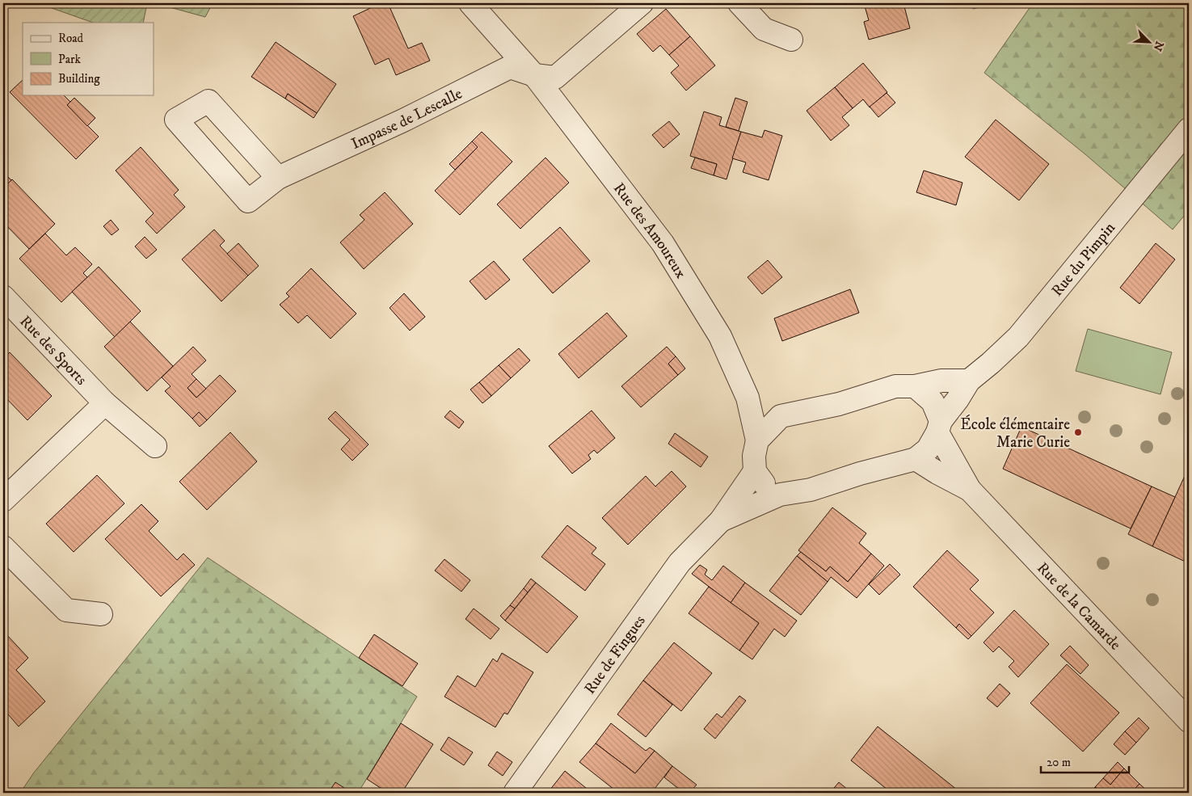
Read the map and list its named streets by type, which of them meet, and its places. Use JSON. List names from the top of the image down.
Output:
{
  "streets": {
    "street": [
      "Impasse de Lescalle",
      "Rue des Amoureux",
      "Rue du Pimpin",
      "Rue des Sports",
      "Rue de la Camarde",
      "Rue de Fingues"
    ]
  },
  "crossings": [
    ["Impasse de Lescalle", "Rue des Amoureux"],
    ["Rue du Pimpin", "Rue de la Camarde"],
    ["Rue du Pimpin", "Rue de Fingues"],
    ["Rue de la Camarde", "Rue de Fingues"]
  ],
  "places": ["École élémentaire Marie Curie"],
  "legend": ["Road", "Park", "Building"],
  "scale_bar": "20 m",
  "north": "bottom right"
}
